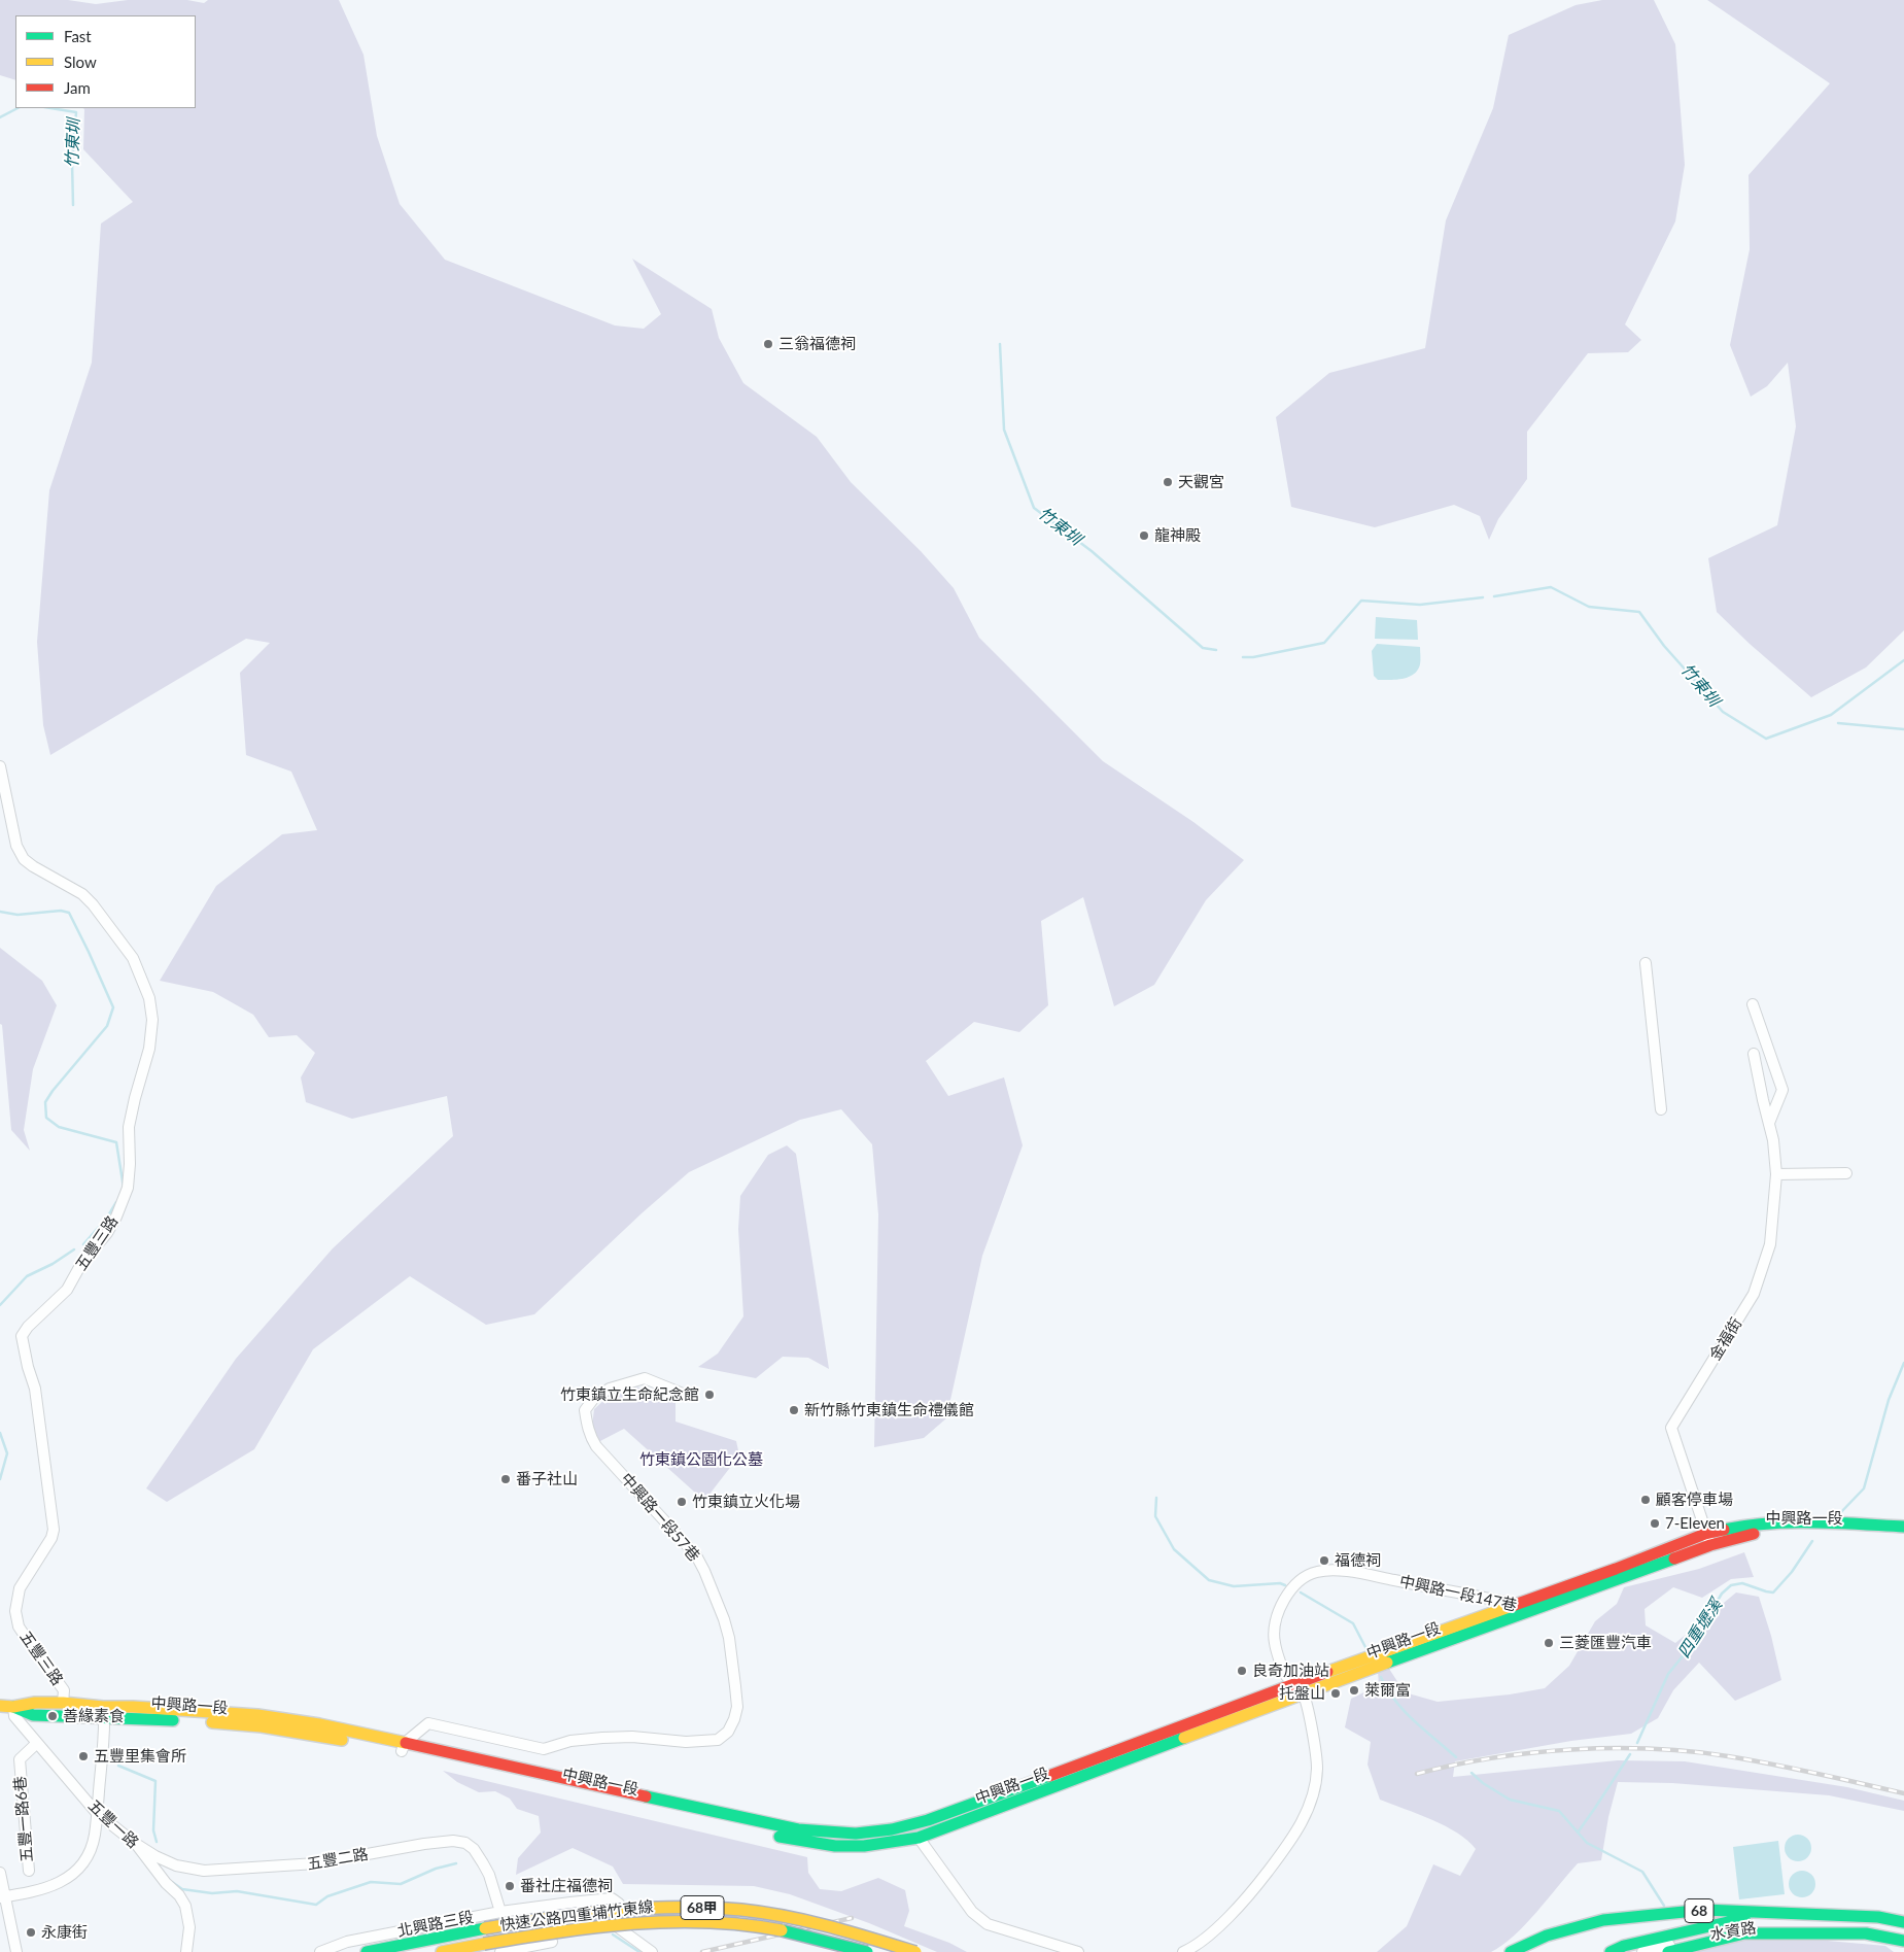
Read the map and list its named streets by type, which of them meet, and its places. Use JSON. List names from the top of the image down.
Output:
{
  "streets": {
    "main road": [
      "中興路一段",
      "68甲",
      "68",
      "快速公路四重埔竹東線"
    ],
    "street": [
      "五豐三路",
      "金福街",
      "中興路一段57巷",
      "中興路一段147巷",
      "五豐一路6巷",
      "五豐一路",
      "五豐二路",
      "北興路三段",
      "水資路"
    ]
  },
  "crossings": [
    ["金福街", "中興路一段"],
    ["中興路一段57巷", "中興路一段"],
    ["中興路一段", "中興路一段147巷"],
    ["五豐一路6巷", "五豐一路"],
    ["五豐一路", "五豐二路"],
    ["五豐二路", "北興路三段"]
  ],
  "water": ["竹東圳", "四重壢溪"],
  "parks": ["竹東鎮公園化公墓"],
  "places": [
    "三翁福德祠",
    "天觀宮",
    "龍神殿",
    "竹東鎮立生命紀念館",
    "新竹縣竹東鎮生命禮儀館",
    "番子社山",
    "顧客停車場",
    "竹東鎮立火化場",
    "7-Eleven",
    "福德祠",
    "三菱匯豐汽車",
    "良奇加油站",
    "萊爾富",
    "托盤山",
    "善緣素食",
    "五豐里集會所",
    "番社庄福德祠",
    "永康街"
  ],
  "legend": ["Fast", "Slow", "Jam"]
}
